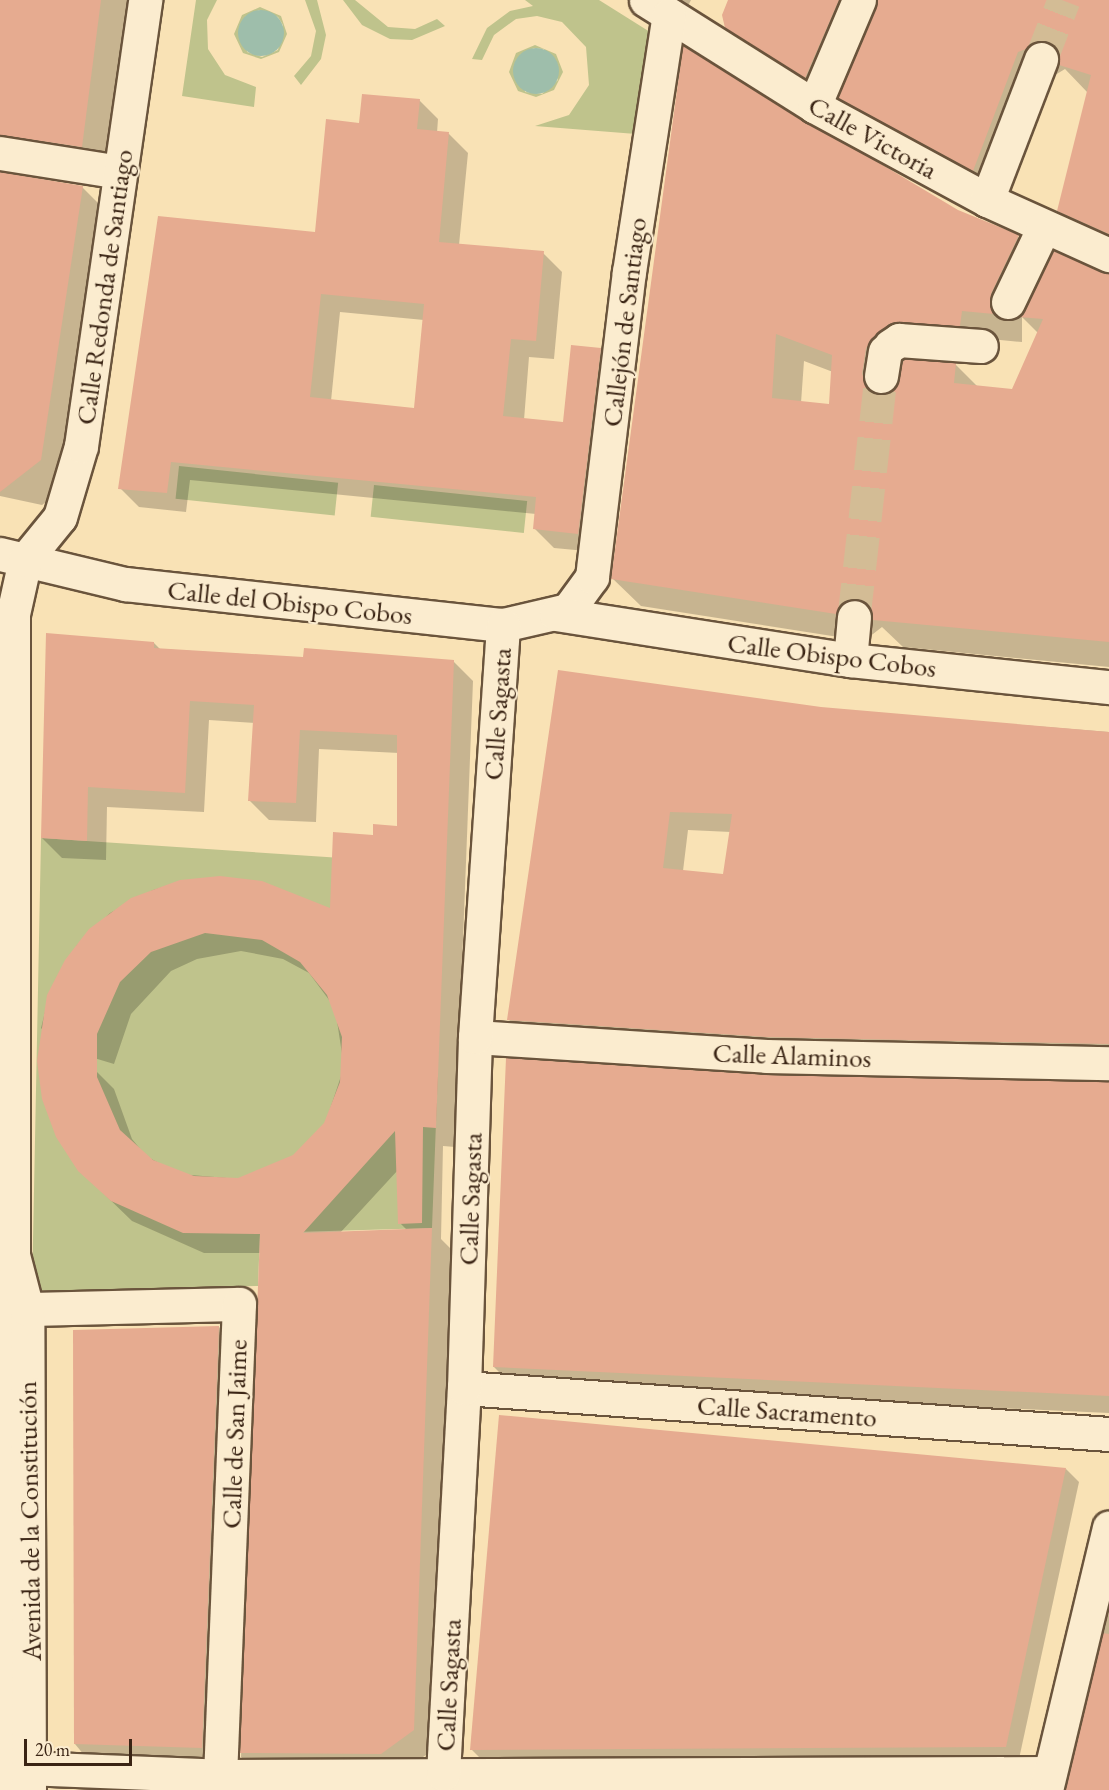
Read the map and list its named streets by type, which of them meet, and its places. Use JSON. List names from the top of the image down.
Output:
{
  "streets": {
    "street": [
      "Calle Victoria",
      "Calle Redonda de Santiago",
      "Callejón de Santiago",
      "Calle del Obispo Cobos",
      "Calle Obispo Cobos",
      "Calle Sagasta",
      "Calle Alaminos",
      "Calle Sacramento",
      "Calle de San Jaime",
      "Avenida de la Constitución"
    ]
  },
  "crossings": [
    ["Calle Victoria", "Callejón de Santiago"],
    ["Calle Redonda de Santiago", "Calle del Obispo Cobos"],
    ["Calle Redonda de Santiago", "Avenida de la Constitución"],
    ["Callejón de Santiago", "Calle del Obispo Cobos"],
    ["Callejón de Santiago", "Calle Obispo Cobos"],
    ["Calle del Obispo Cobos", "Calle Obispo Cobos"],
    ["Calle del Obispo Cobos", "Calle Sagasta"],
    ["Calle del Obispo Cobos", "Avenida de la Constitución"],
    ["Calle Sagasta", "Calle Alaminos"],
    ["Calle Sagasta", "Calle Sacramento"],
    ["Calle de San Jaime", "Avenida de la Constitución"]
  ],
  "scale_bar": "20 m"
}
